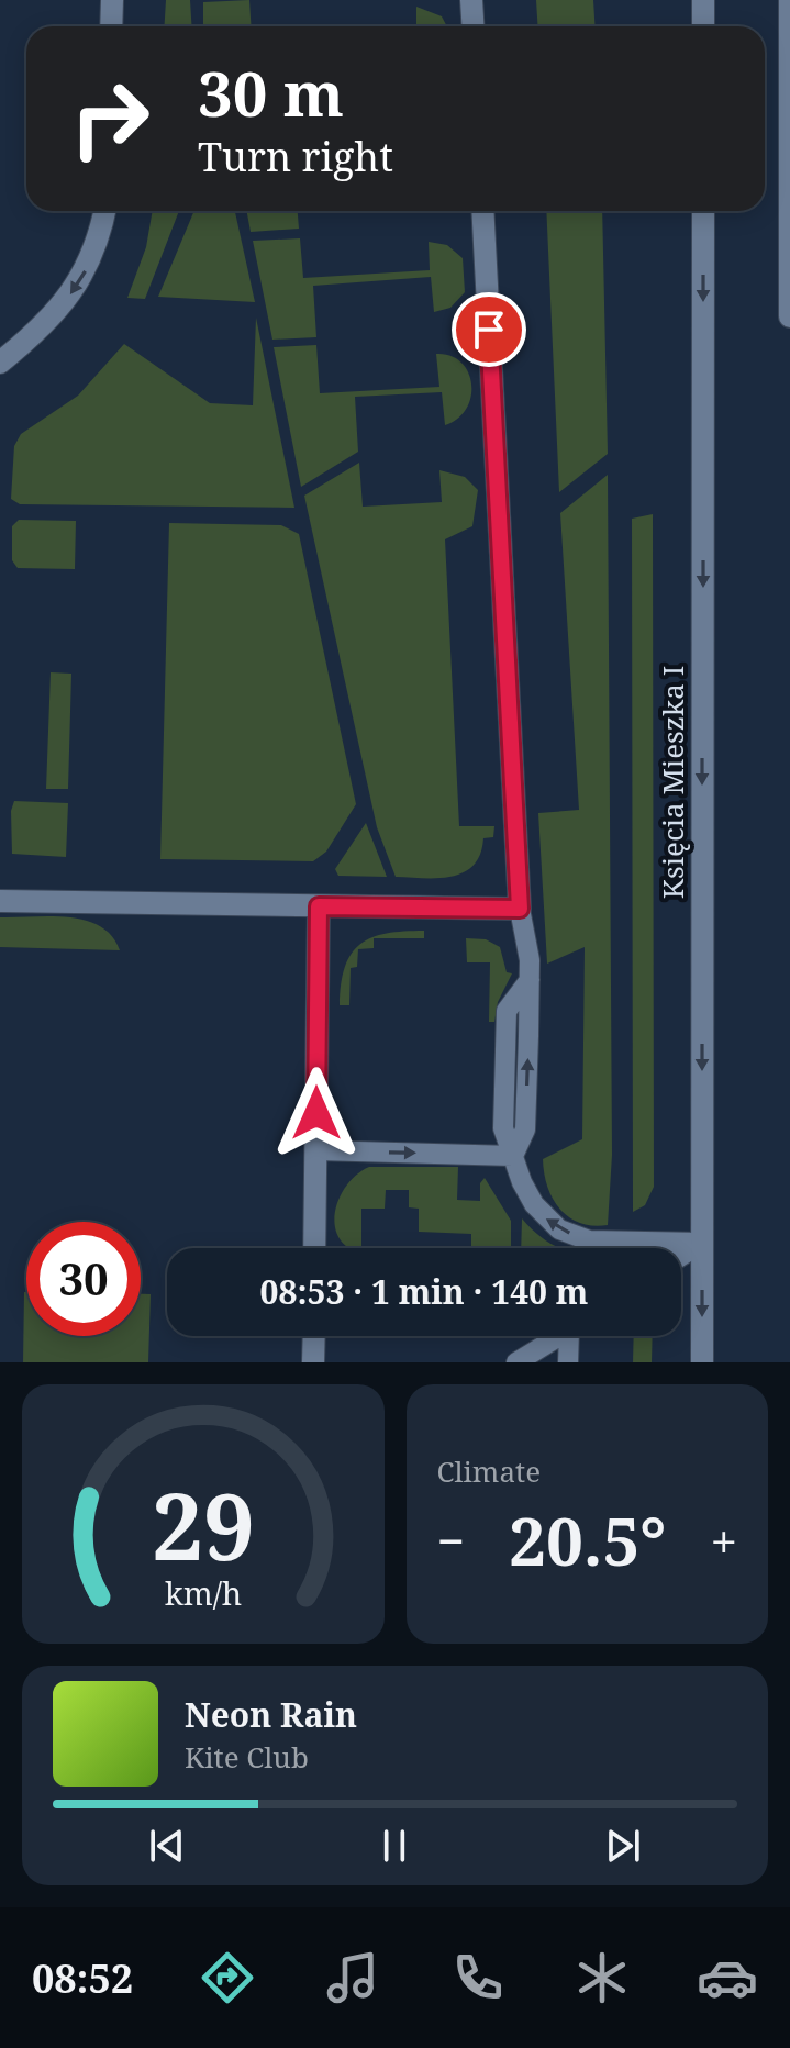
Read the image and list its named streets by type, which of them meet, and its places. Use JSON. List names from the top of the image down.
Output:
{
  "streets": {
    "street": ["Księcia Mieszka I"]
  },
  "page": {
    "turn": ["30 m", "Turn right"],
    "limit": "30",
    "trip": "08:53 · 1 min · 140 m",
    "tile": "Climate",
    "heat": ["−", "20.5°", "+"],
    "song": ["Neon Rain", "Kite Club"],
    "tabs": "08:52",
    "gauge": ["29", "km/h"]
  }
}
